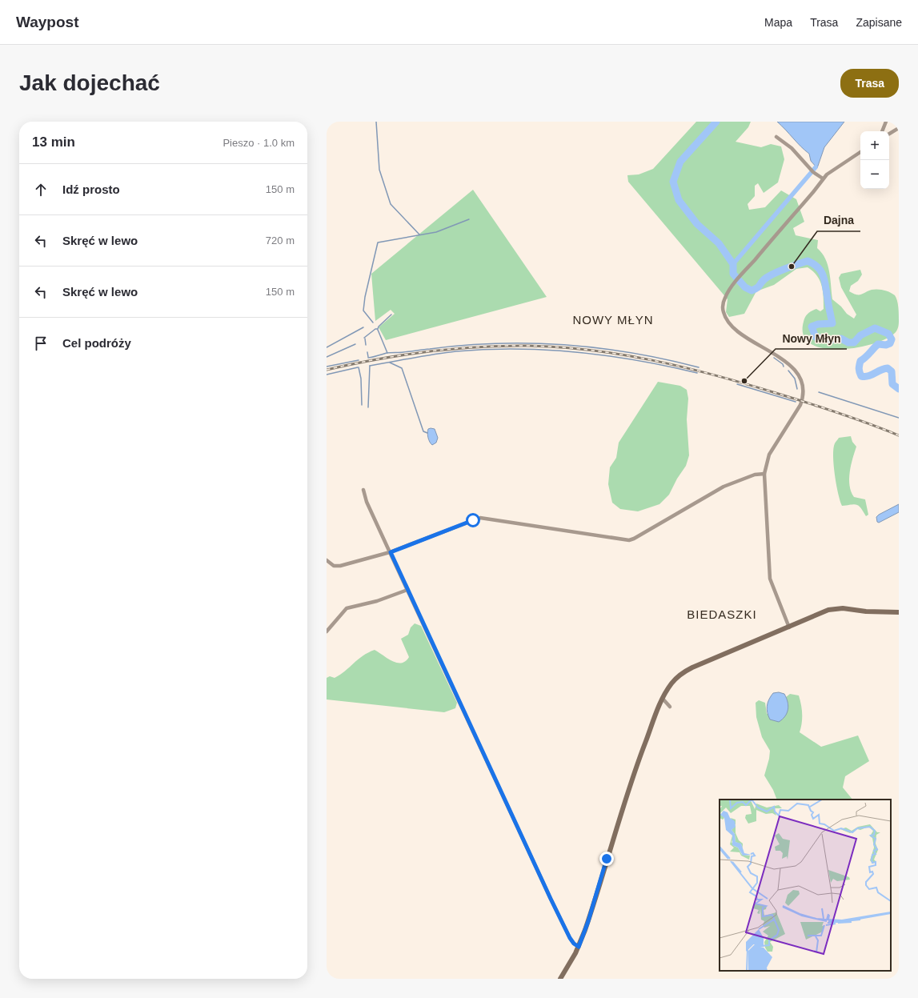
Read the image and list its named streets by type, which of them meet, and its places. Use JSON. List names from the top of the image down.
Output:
{
  "districts": ["NOWY MŁYN", "BIEDASZKI"],
  "places": ["Dajna", "Nowy Młyn"],
  "page": {
    "header": "Waypost",
    "nav": ["Mapa", "Trasa", "Zapisane"],
    "buttons": "Trasa",
    "title": "Jak dojechać",
    "heading": ["13 min", "Pieszo · 1.0 km"],
    "map_buttons": ["+", "−"],
    "list": [
      ["Idź prosto", "150 m"],
      ["Skręć w lewo", "720 m"],
      ["Skręć w lewo", "150 m"],
      "Cel podróży"
    ]
  }
}
